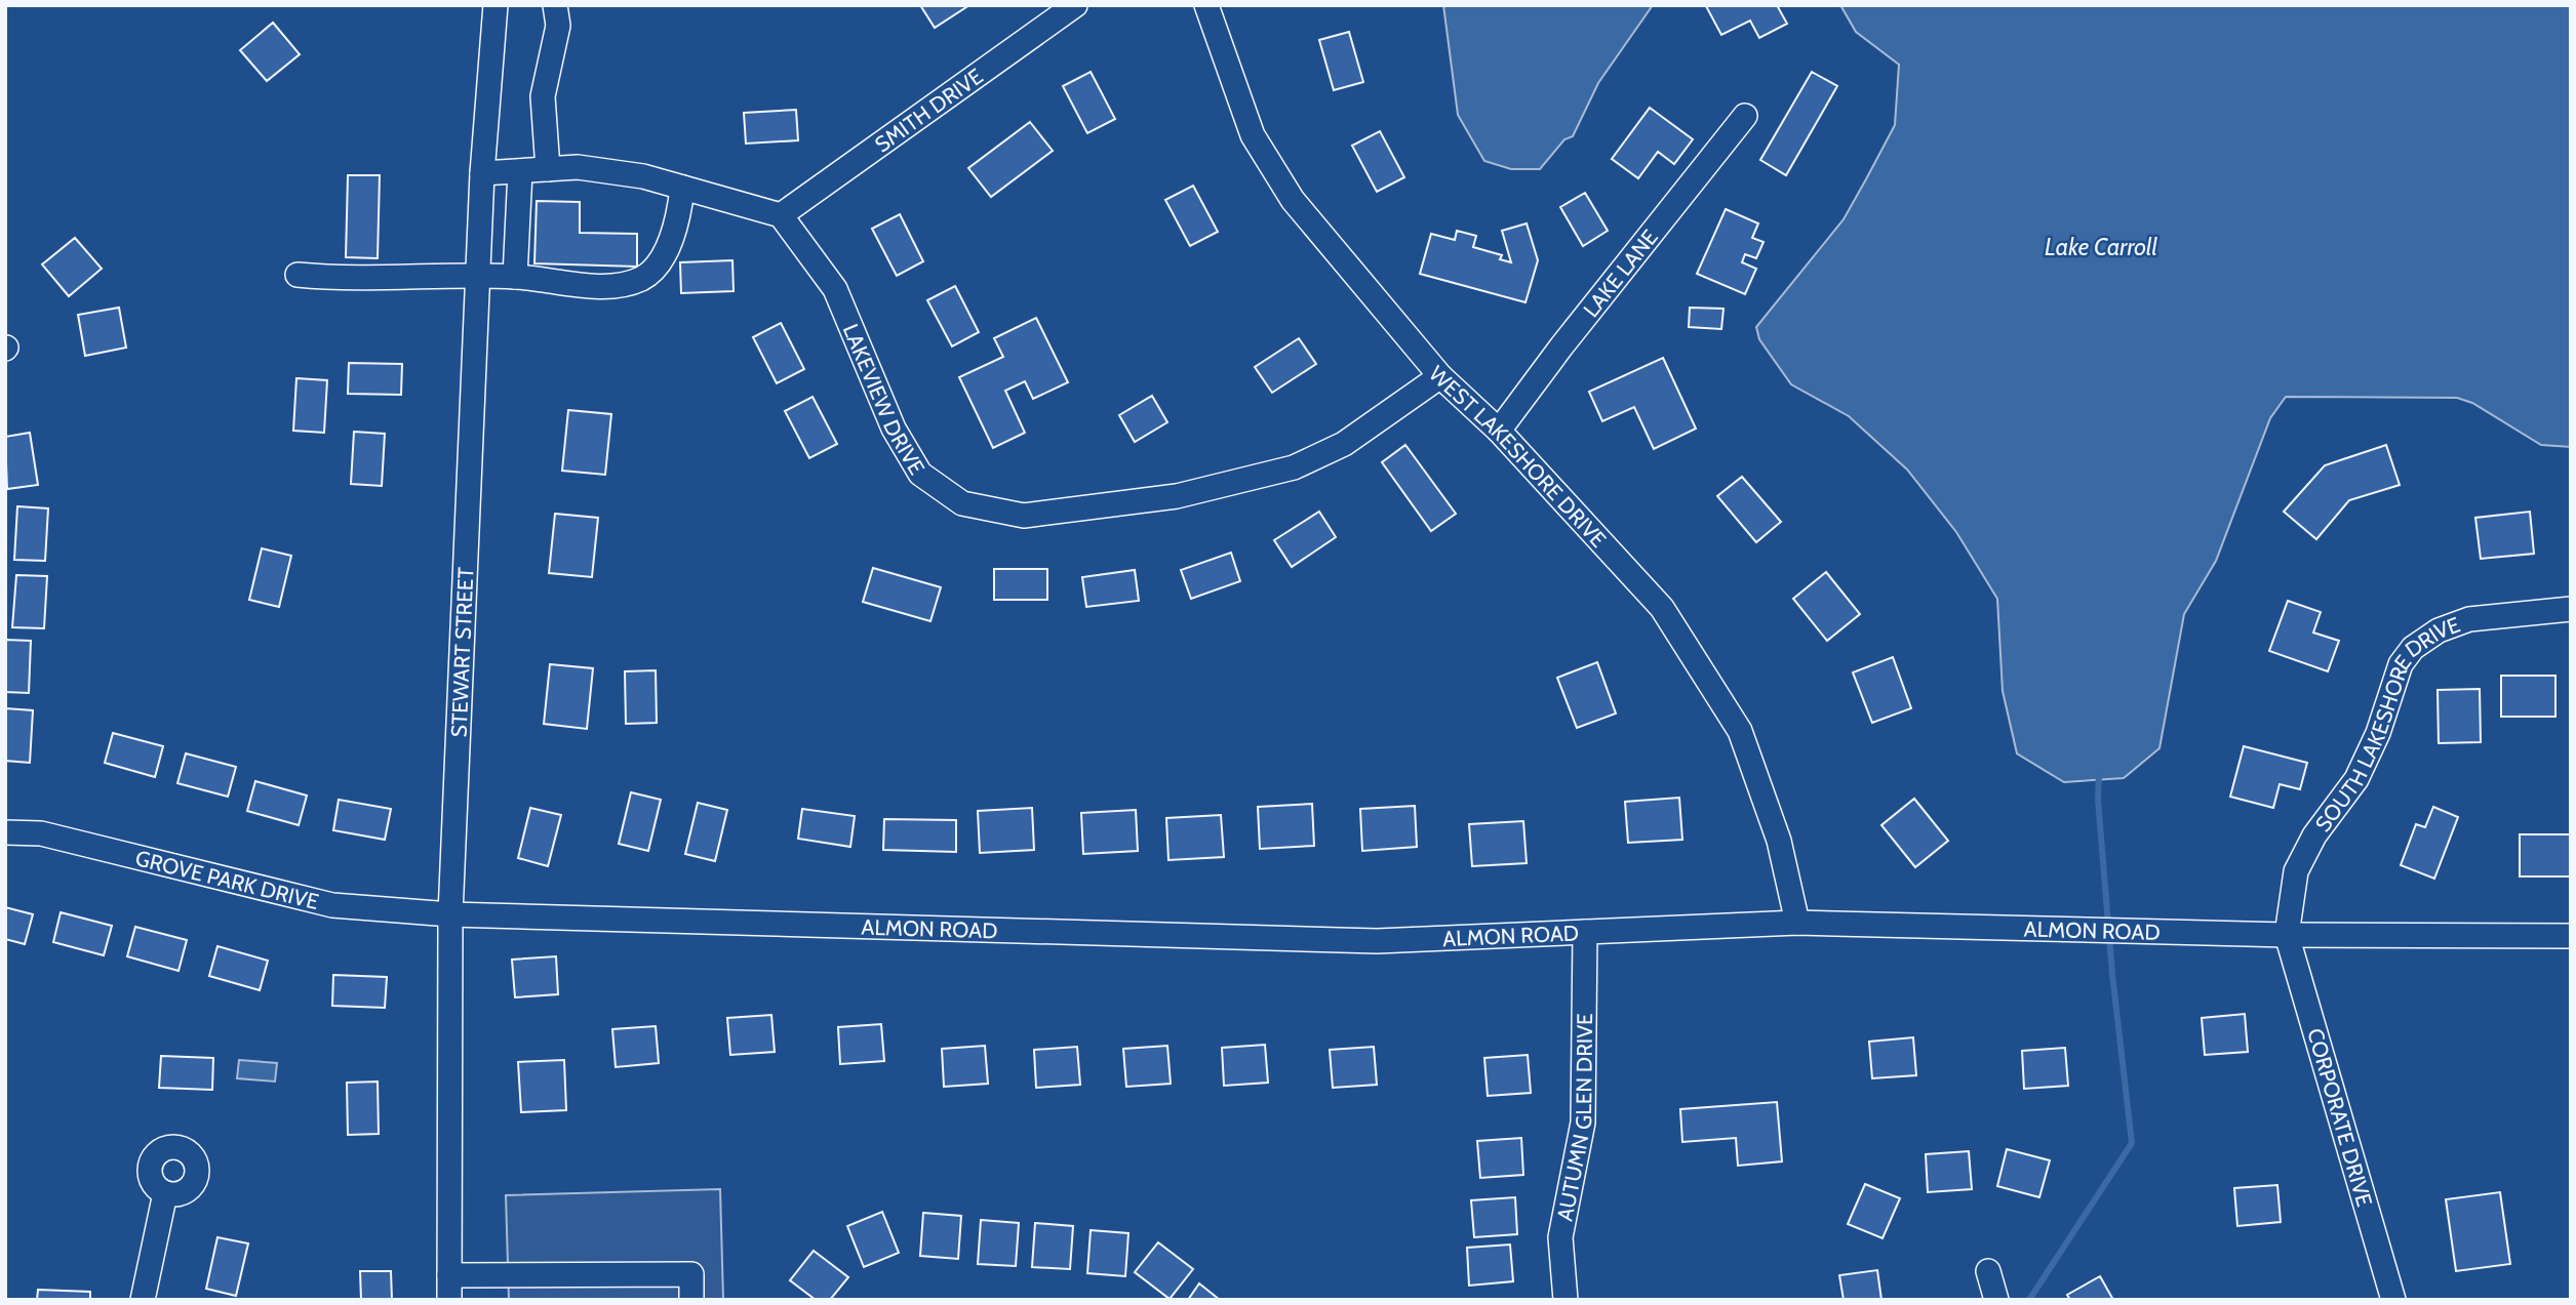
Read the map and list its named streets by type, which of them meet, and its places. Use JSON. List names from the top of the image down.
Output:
{
  "streets": {
    "street": [
      "SMITH DRIVE",
      "LAKE LANE",
      "LAKEVIEW DRIVE",
      "WEST LAKESHORE DRIVE",
      "STEWART STREET",
      "SOUTH LAKESHORE DRIVE",
      "GROVE PARK DRIVE",
      "ALMON ROAD",
      "AUTUMN GLEN DRIVE",
      "CORPORATE DRIVE"
    ]
  },
  "crossings": [
    ["SMITH DRIVE", "LAKEVIEW DRIVE"],
    ["LAKE LANE", "WEST LAKESHORE DRIVE"],
    ["LAKEVIEW DRIVE", "WEST LAKESHORE DRIVE"],
    ["WEST LAKESHORE DRIVE", "ALMON ROAD"],
    ["STEWART STREET", "GROVE PARK DRIVE"],
    ["STEWART STREET", "ALMON ROAD"],
    ["SOUTH LAKESHORE DRIVE", "ALMON ROAD"],
    ["SOUTH LAKESHORE DRIVE", "CORPORATE DRIVE"],
    ["GROVE PARK DRIVE", "ALMON ROAD"],
    ["ALMON ROAD", "AUTUMN GLEN DRIVE"],
    ["ALMON ROAD", "CORPORATE DRIVE"]
  ],
  "water": ["Lake Carroll"]
}
